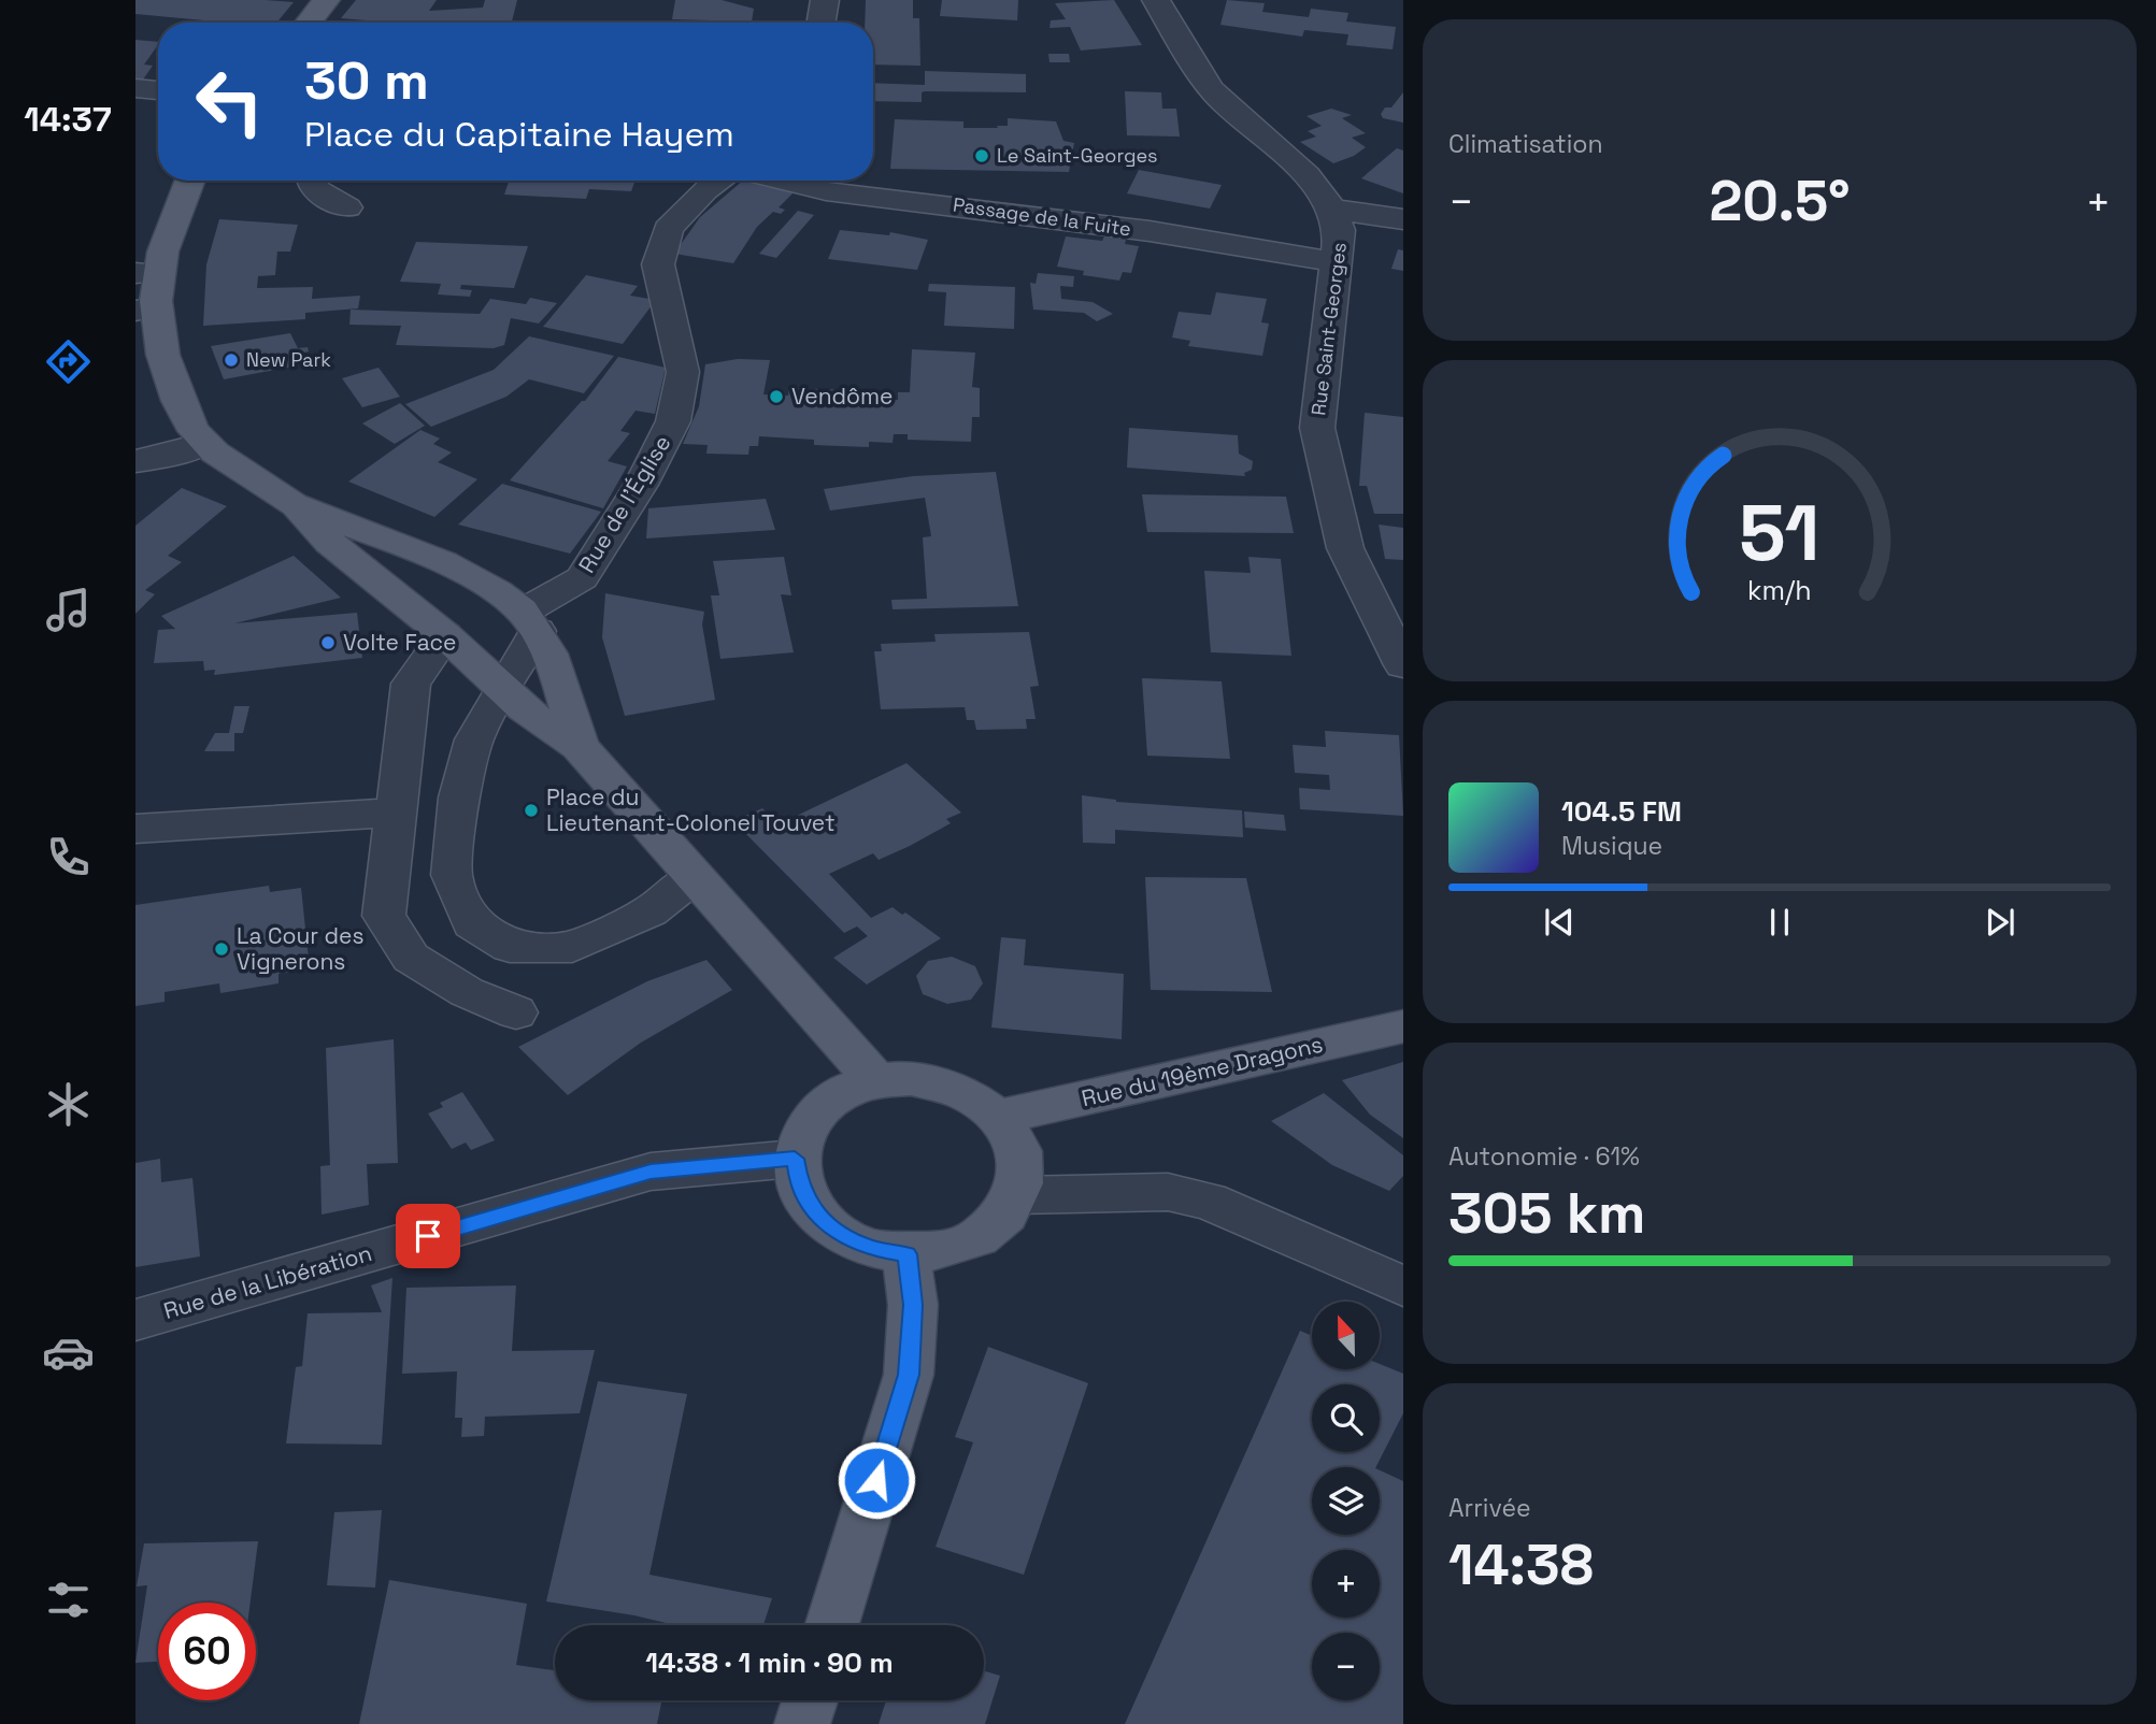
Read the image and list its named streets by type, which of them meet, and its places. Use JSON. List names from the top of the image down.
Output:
{
  "streets": {
    "main road": ["Rue du 19ème Dragons"],
    "street": [
      "Passage de la Fuite",
      "Rue Saint-Georges",
      "Rue de l'Église",
      "Rue de la Libération"
    ]
  },
  "crossings": [
    ["Passage de la Fuite", "Rue Saint-Georges"],
    ["Rue du 19ème Dragons", "Rue de la Libération"]
  ],
  "places": [
    "Le Saint-Georges",
    "New Park",
    "Vendôme",
    "Volte Face",
    "Place du Lieutenant-Colonel Touvet",
    "La Cour des Vignerons"
  ],
  "north": "top",
  "page": {
    "tabs": "14:37",
    "tile": [
      "Climatisation",
      ["Autonomie · 61%", "305 km"],
      ["Arrivée", "14:38"]
    ],
    "turn": ["30 m", "Place du Capitaine Hayem"],
    "heat": ["−", "20.5°", "+"],
    "song": ["104.5 FM", "Musique"],
    "map_buttons": ["+", "−"],
    "limit": "60",
    "trip": "14:38 · 1 min · 90 m",
    "gauge": ["51", "km/h"]
  }
}
